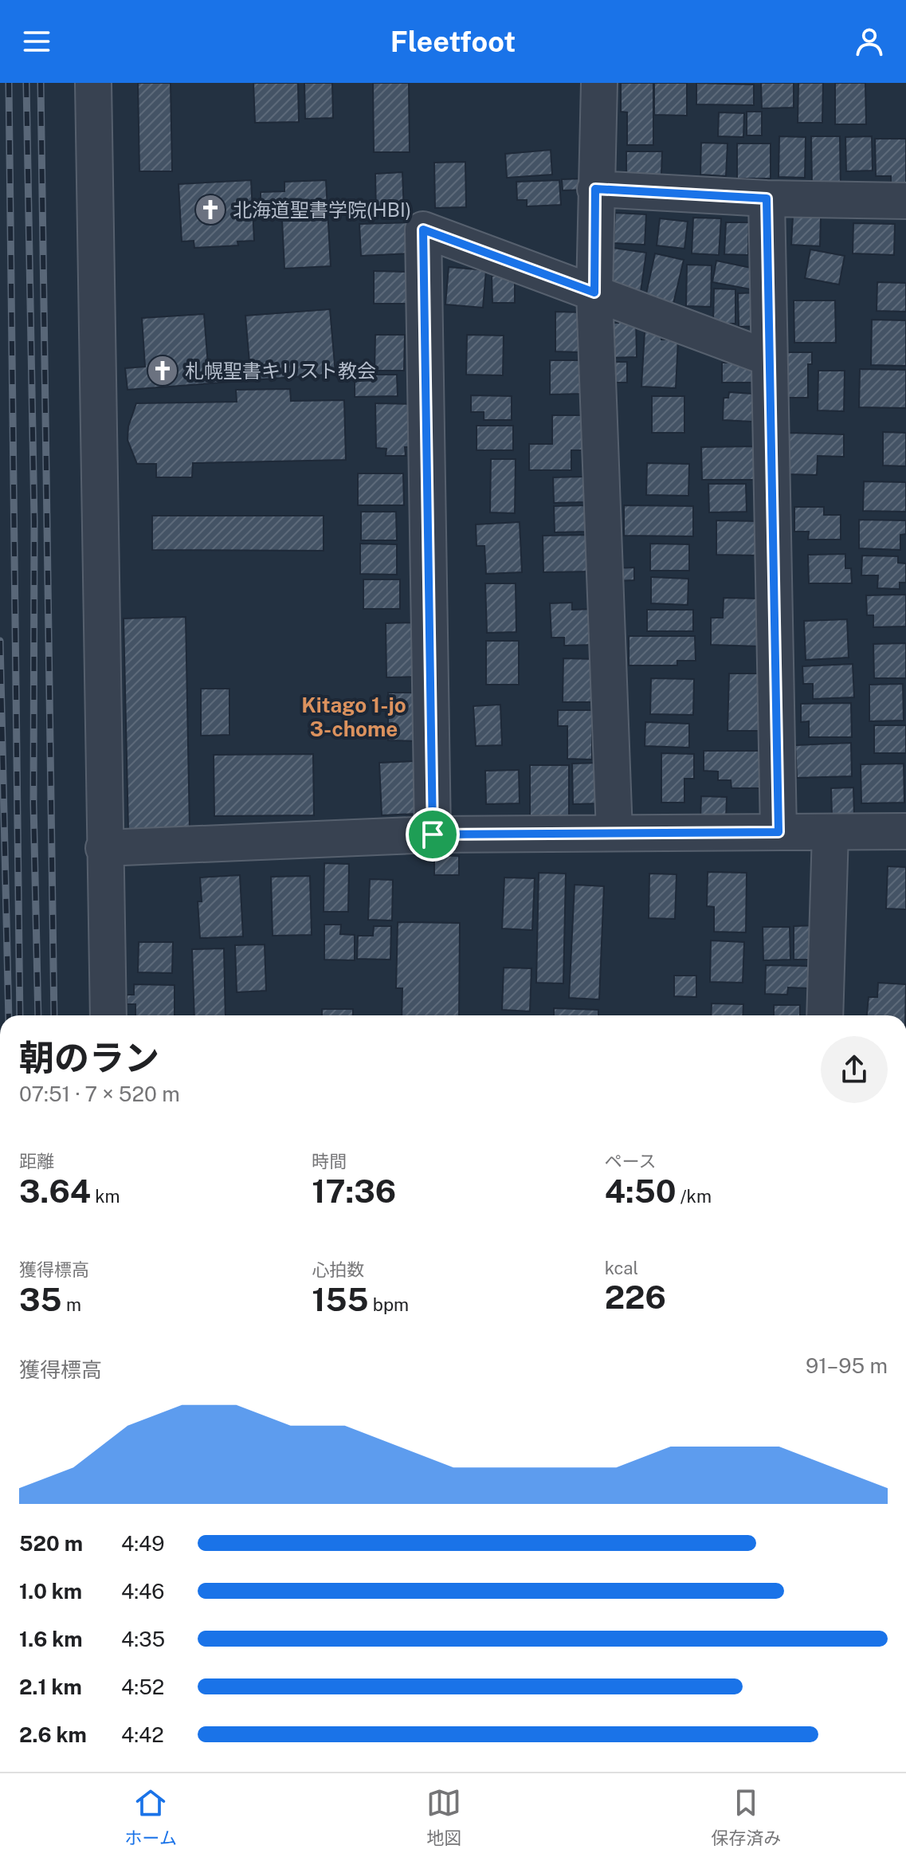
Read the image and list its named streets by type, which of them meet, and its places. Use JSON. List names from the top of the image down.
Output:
{
  "districts": ["Kitago 1-jo 3-chome"],
  "places": {
    "church": ["北海道聖書学院(HBI)", "札幌聖書キリスト教会"]
  },
  "page": {
    "header": "Fleetfoot",
    "heading": ["朝のラン", "07:51 · 7 × 520 m"],
    "stats": [
      ["距離", "3.64 km"],
      ["時間", "17:36"],
      ["ペース", "4:50 /km"],
      ["獲得標高", "35 m"],
      ["心拍数", "155 bpm"],
      ["kcal", "226"]
    ],
    "chart": ["獲得標高", "91–95 m"],
    "list": [
      {
        "name": "520 m",
        "note": "4:49"
      },
      {
        "name": "1.0 km",
        "note": "4:46"
      },
      {
        "name": "1.6 km",
        "note": "4:35"
      },
      {
        "name": "2.1 km",
        "note": "4:52"
      },
      {
        "name": "2.6 km",
        "note": "4:42"
      }
    ],
    "tabs": ["ホーム", "地図", "保存済み"]
  }
}
